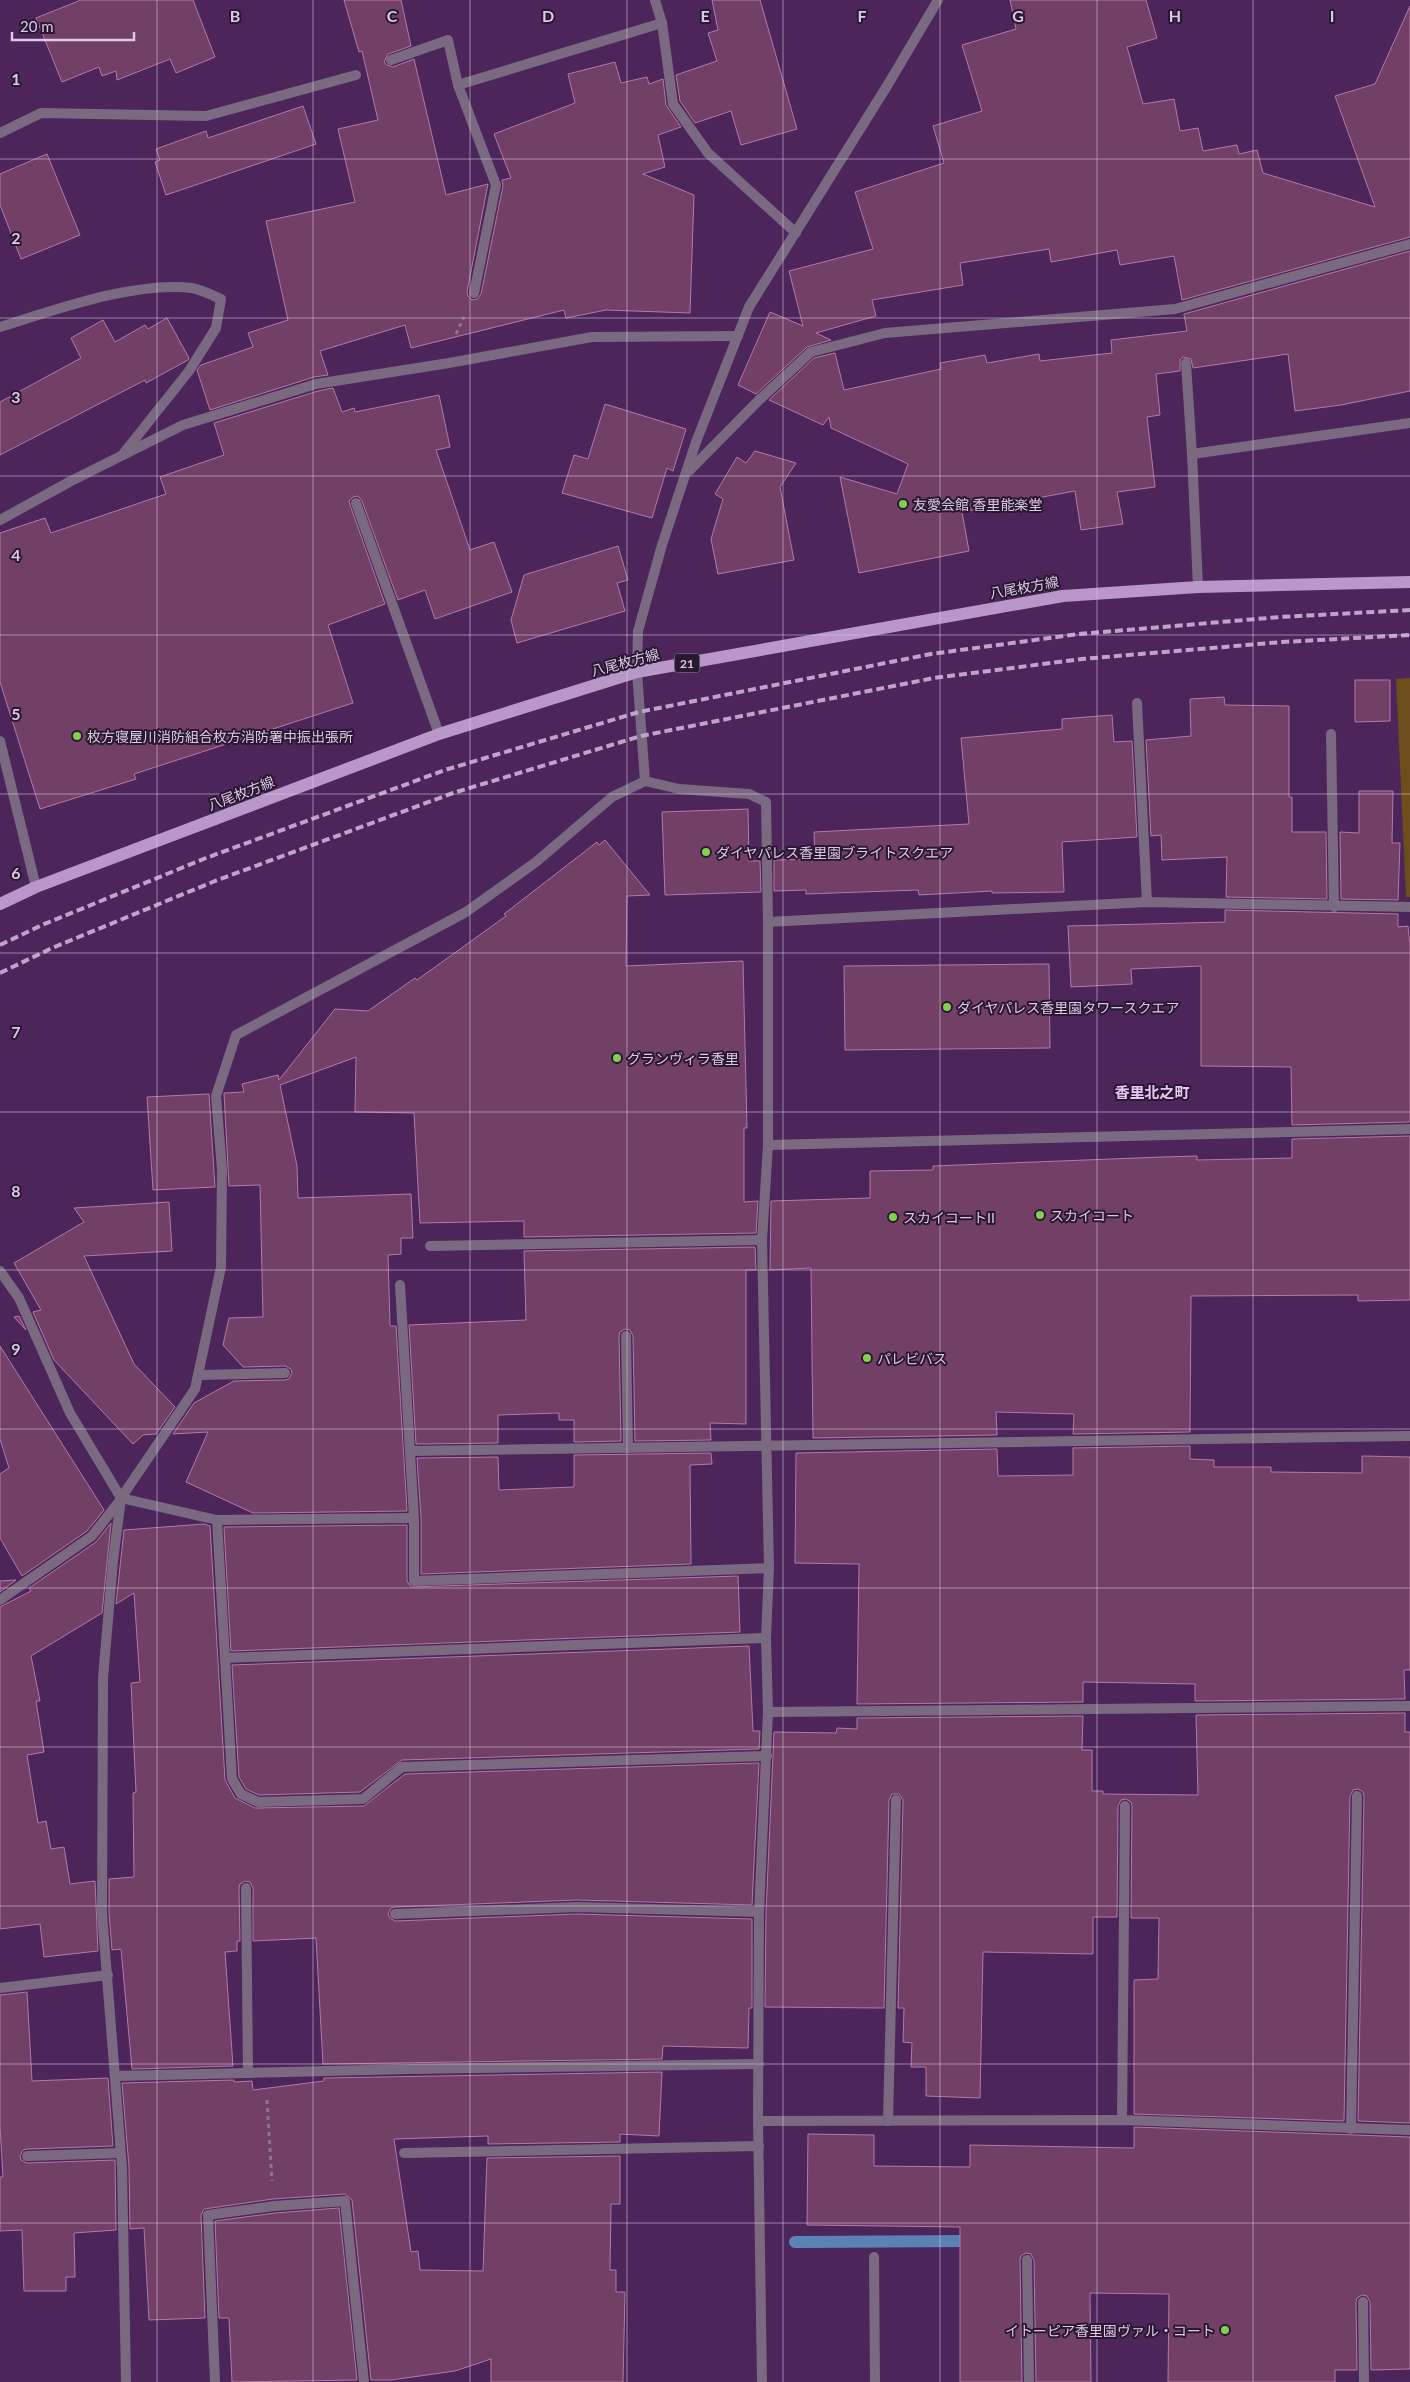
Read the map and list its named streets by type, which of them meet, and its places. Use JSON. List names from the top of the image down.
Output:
{
  "streets": {
    "main road": ["八尾枚方線", "21"]
  },
  "districts": ["香里北之町"],
  "places": [
    "友愛会館 香里能楽堂",
    "枚方寝屋川消防組合枚方消防署中振出張所",
    "ダイヤパレス香里園ブライトスクエア",
    "ダイヤパレス香里園タワースクエア",
    "グランヴィラ香里",
    "スカイコート",
    "スカイコートII",
    "パレビバス",
    "イトーピア香里園ヴァル・コート"
  ],
  "scale_bar": "20 m",
  "grid": {
    "columns": [
      "B",
      "C",
      "D",
      "E",
      "F",
      "G",
      "H",
      "I"
    ],
    "rows": [
      "1",
      "2",
      "3",
      "4",
      "5",
      "6",
      "7",
      "8",
      "9"
    ]
  }
}
